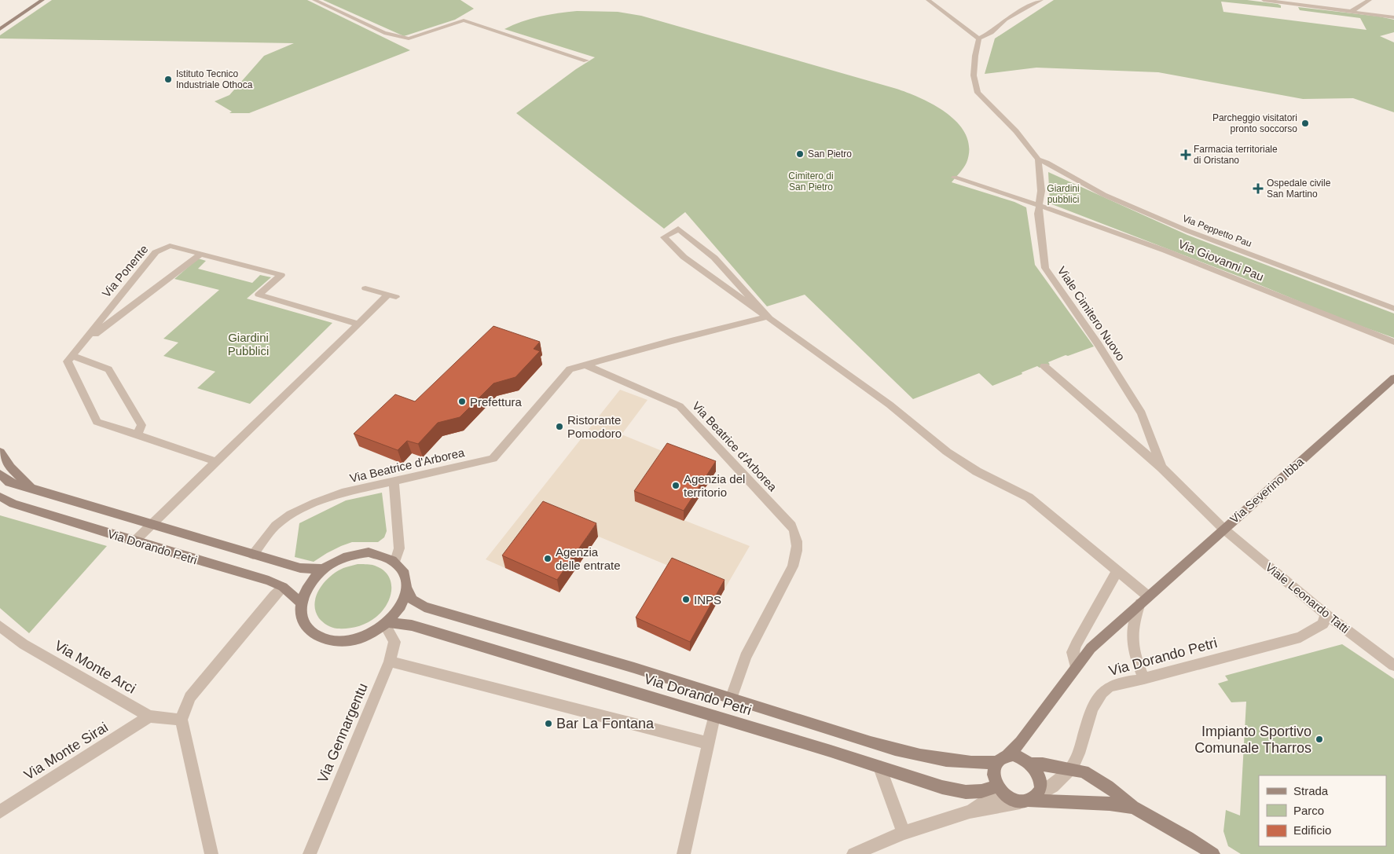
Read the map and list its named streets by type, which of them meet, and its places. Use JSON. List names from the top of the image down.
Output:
{
  "streets": {
    "street": [
      "Via Peppetto Pau",
      "Via Giovanni Pau",
      "Via Ponente",
      "Viale Cimitero Nuovo",
      "Via Beatrice d'Arborea",
      "Via Severino Ibba",
      "Via Dorando Petri",
      "Viale Leonardo Tatti",
      "Via Monte Arci",
      "Via Gennargentu",
      "Via Monte Sirai"
    ]
  },
  "crossings": [
    ["Via Peppetto Pau", "Viale Cimitero Nuovo"],
    ["Via Giovanni Pau", "Viale Cimitero Nuovo"],
    ["Viale Cimitero Nuovo", "Via Severino Ibba"],
    ["Viale Cimitero Nuovo", "Viale Leonardo Tatti"],
    ["Via Beatrice d'Arborea", "Via Dorando Petri"],
    ["Via Severino Ibba", "Via Dorando Petri"],
    ["Via Severino Ibba", "Viale Leonardo Tatti"],
    ["Via Dorando Petri", "Viale Leonardo Tatti"],
    ["Via Dorando Petri", "Via Gennargentu"],
    ["Via Monte Arci", "Via Monte Sirai"]
  ],
  "parks": ["Cimitero di San Pietro", "Giardini pubblici", "Giardini Pubblici"],
  "places": {
    "other": [
      "Istituto Tecnico Industriale Othoca",
      "Parcheggio visitatori pronto soccorso",
      "San Pietro",
      "Prefettura",
      "Ristorante Pomodoro",
      "Agenzia del territorio",
      "Agenzia delle entrate",
      "INPS",
      "Bar La Fontana",
      "Impianto Sportivo Comunale Tharros"
    ],
    "health": ["Farmacia territoriale di Oristano", "Ospedale civile San Martino"]
  },
  "legend": ["Strada", "Parco", "Edificio"]
}
